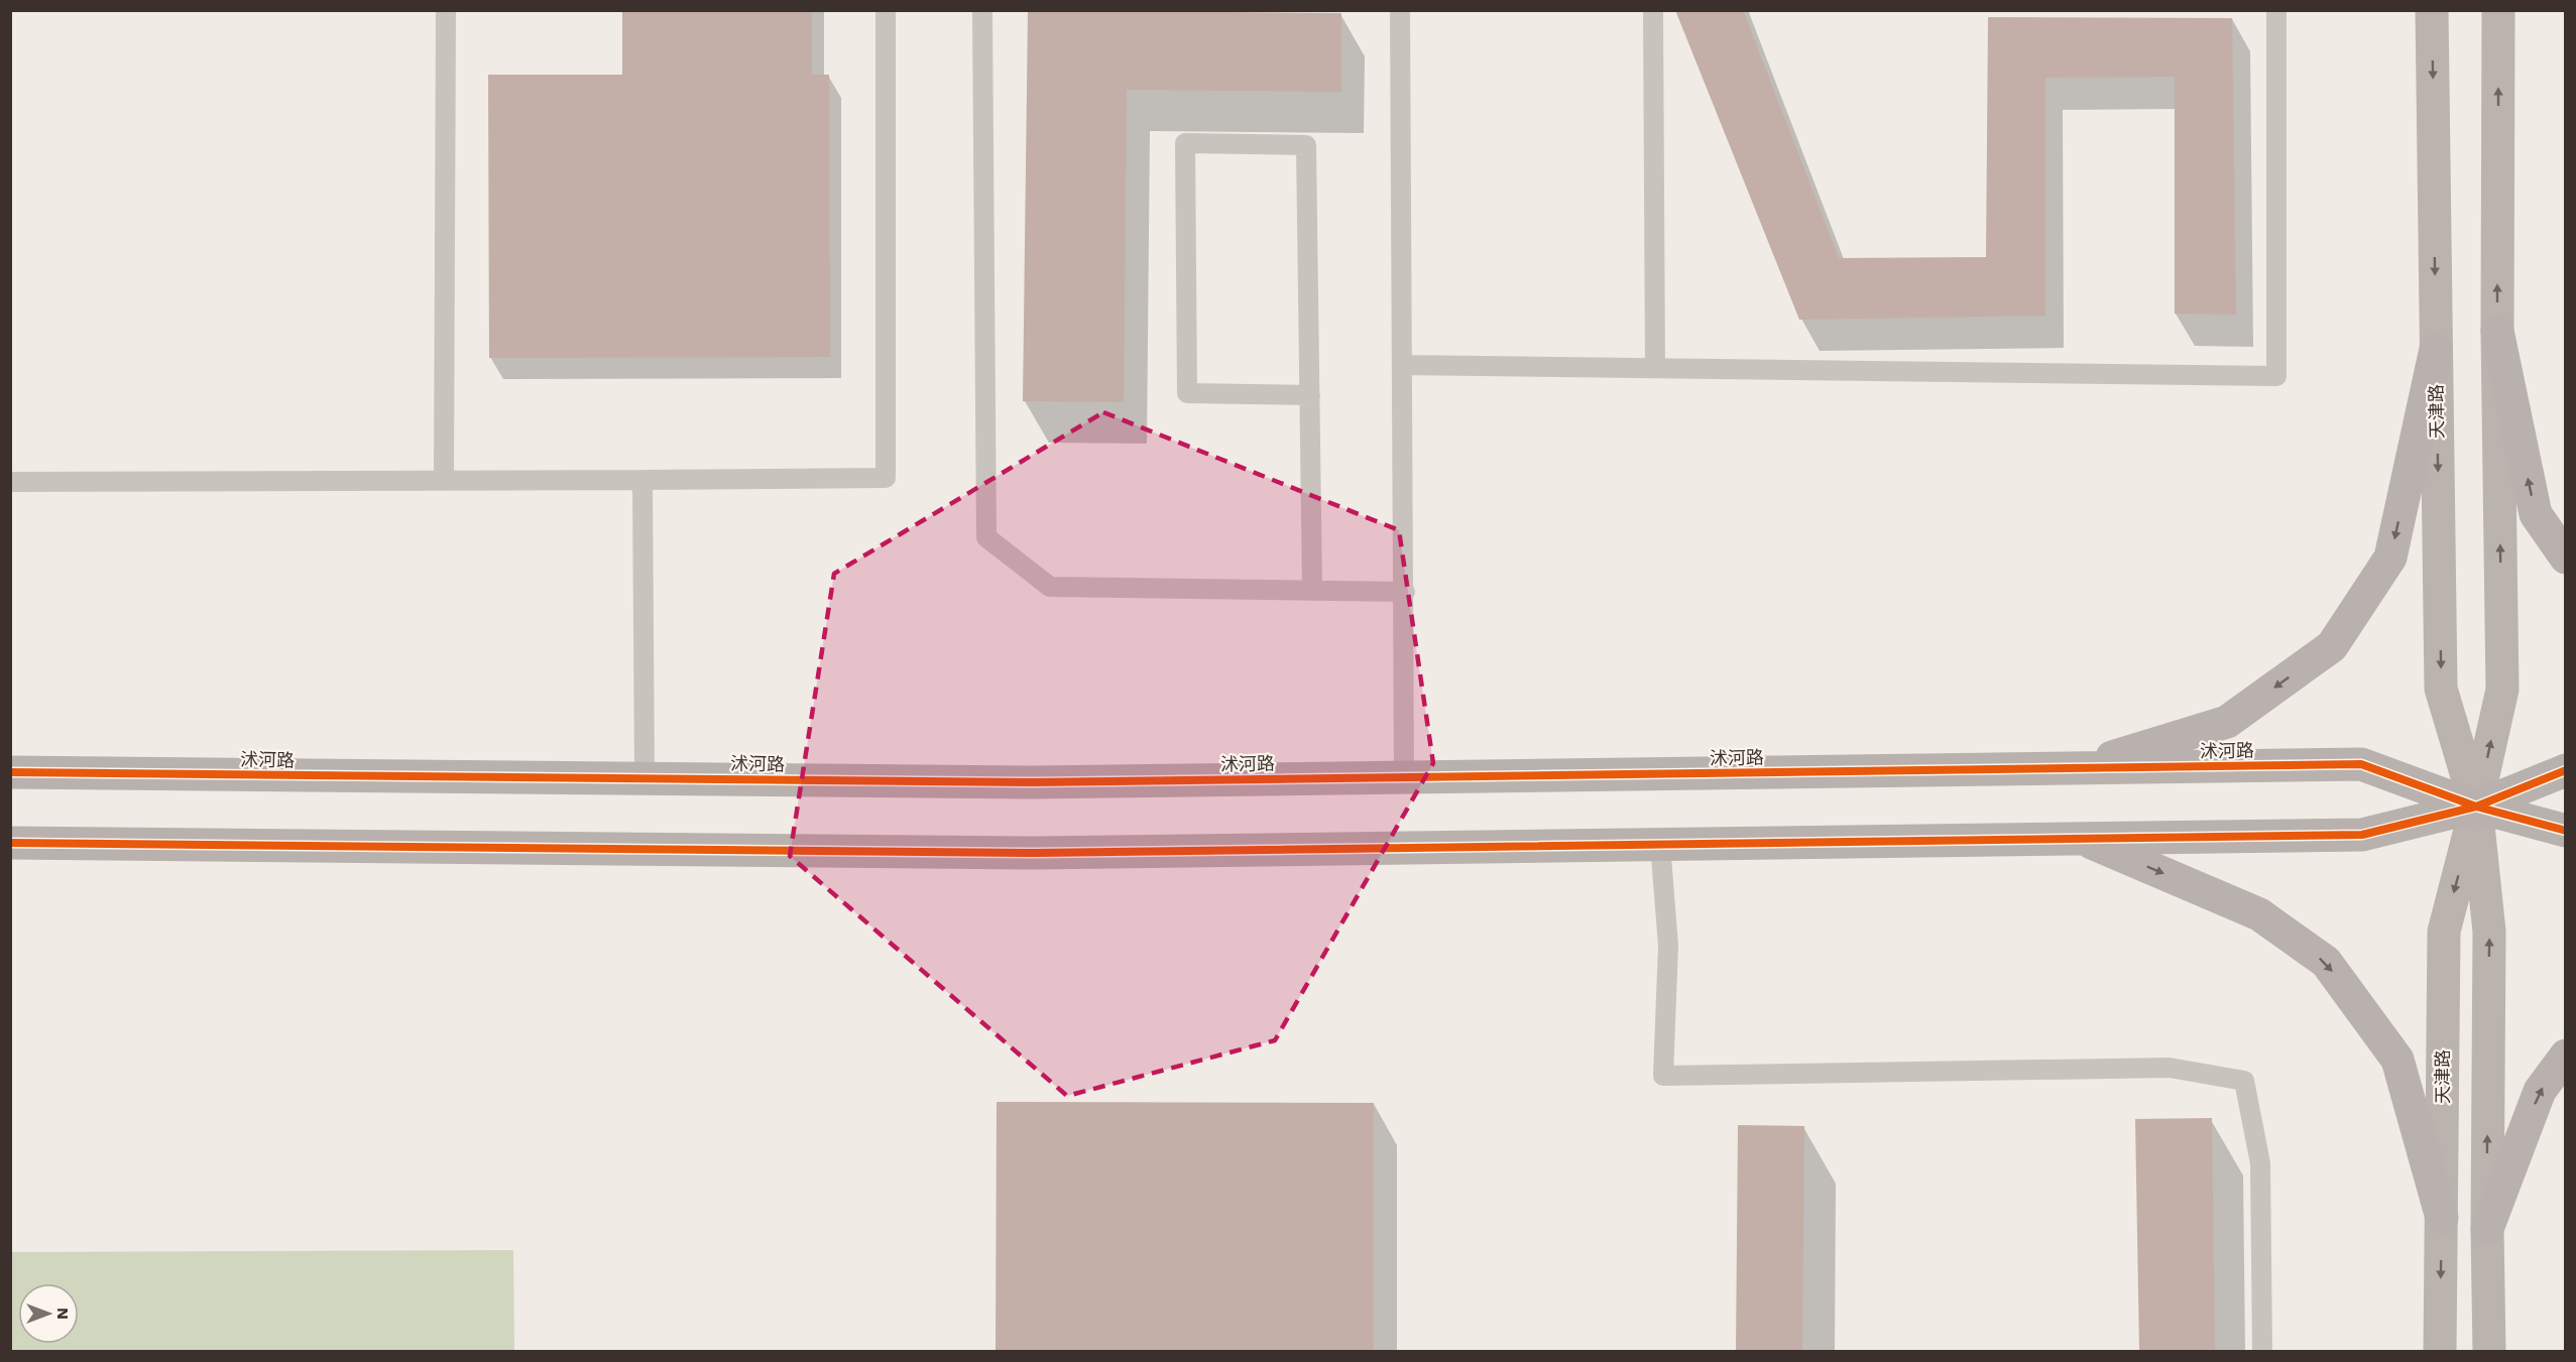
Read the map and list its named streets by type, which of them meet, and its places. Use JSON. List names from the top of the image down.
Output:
{
  "streets": {
    "main road": ["天津路", "沭河路"]
  },
  "crossings": [
    ["天津路", "沭河路"]
  ],
  "north": "right"
}
